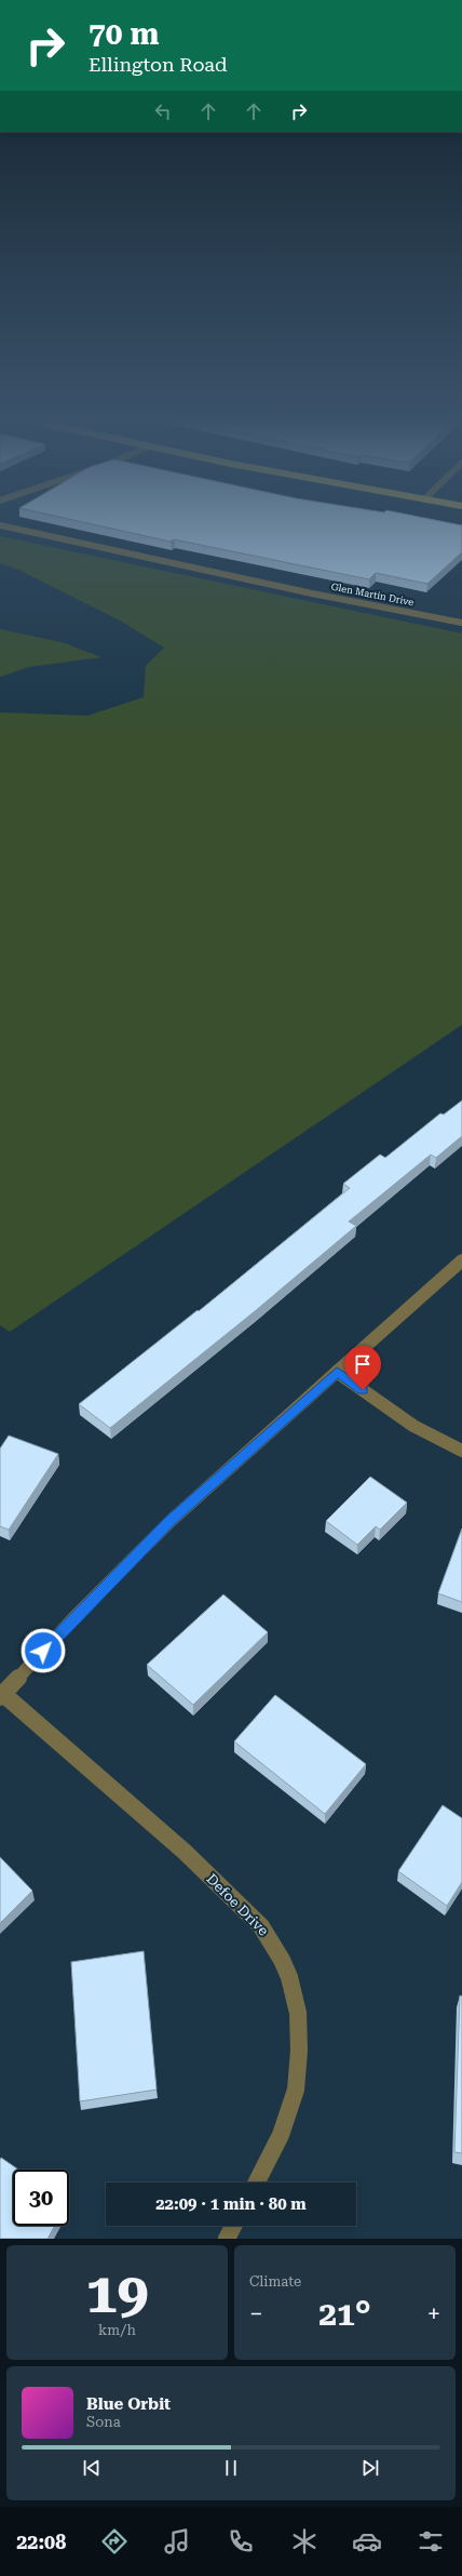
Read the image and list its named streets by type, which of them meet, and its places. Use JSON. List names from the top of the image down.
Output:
{
  "streets": {
    "street": ["Glen Martin Drive", "Defoe Drive"]
  },
  "page": {
    "turn": ["70 m", "Ellington Road"],
    "limit": "30",
    "trip": "22:09 · 1 min · 80 m",
    "tile": [
      ["19", "km/h"],
      "Climate"
    ],
    "heat": ["−", "21°", "+"],
    "song": ["Blue Orbit", "Sona"],
    "tabs": "22:08"
  }
}
